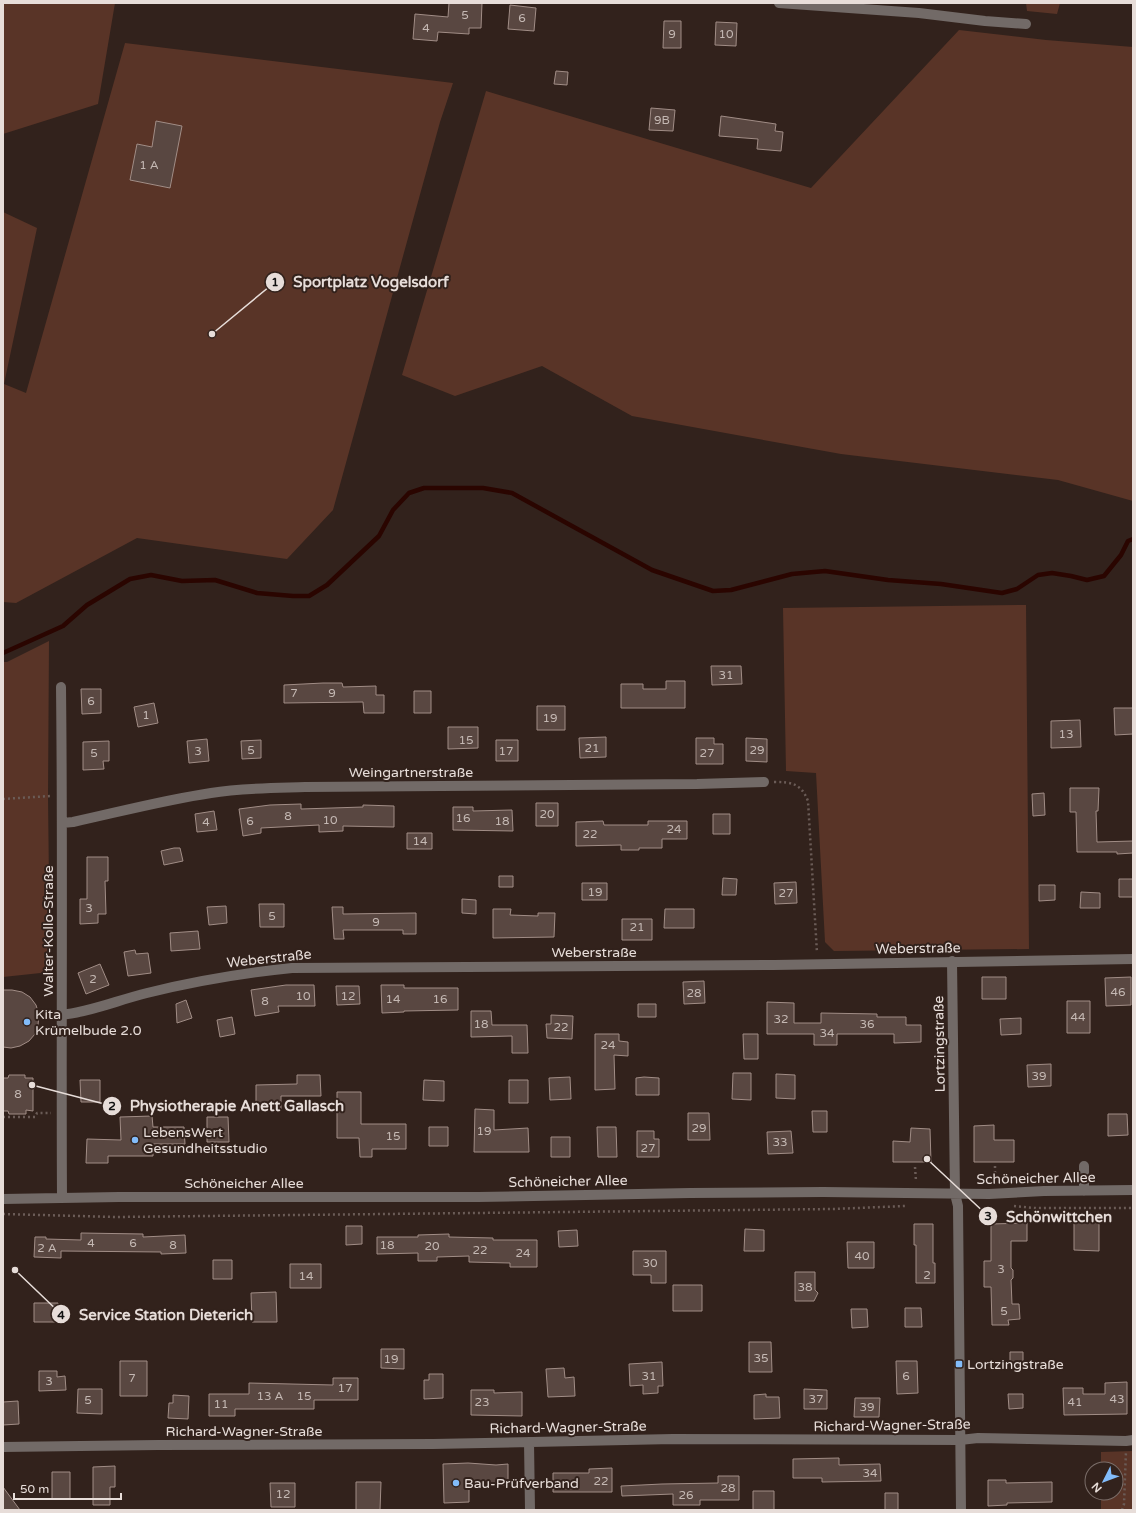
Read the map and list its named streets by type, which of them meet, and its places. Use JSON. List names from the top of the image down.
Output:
{
  "streets": {
    "street": [
      "Weingartnerstraße",
      "Walter-Kollo-Straße",
      "Weberstraße",
      "Lortzingstraße",
      "Schöneicher Allee",
      "Richard-Wagner-Straße"
    ]
  },
  "crossings": [
    ["Weingartnerstraße", "Walter-Kollo-Straße"],
    ["Walter-Kollo-Straße", "Weberstraße"],
    ["Walter-Kollo-Straße", "Schöneicher Allee"],
    ["Weberstraße", "Lortzingstraße"],
    ["Lortzingstraße", "Schöneicher Allee"],
    ["Lortzingstraße", "Richard-Wagner-Straße"]
  ],
  "places": {
    "other": [
      "Sportplatz Vogelsdorf",
      "Kita Krümelbude 2.0",
      "Physiotherapie Anett Gallasch",
      "LebensWert Gesundheitsstudio",
      "Schönwittchen",
      "Service Station Dieterich",
      "Bau-Prüfverband"
    ],
    "transit": ["Lortzingstraße"]
  },
  "house_numbers": [
    "5",
    "6",
    "4",
    "9",
    "10",
    "9B",
    "1 A",
    "31",
    "7",
    "9",
    "6",
    "1",
    "19",
    "13",
    "15",
    "21",
    "5",
    "29",
    "3",
    "17",
    "5",
    "27",
    "20",
    "8",
    "16",
    "10",
    "6",
    "18",
    "4",
    "24",
    "22",
    "14",
    "19",
    "27",
    "3",
    "5",
    "9",
    "21",
    "2",
    "46",
    "28",
    "10",
    "12",
    "14",
    "16",
    "8",
    "44",
    "32",
    "18",
    "36",
    "22",
    "34",
    "24",
    "39",
    "8",
    "29",
    "19",
    "15",
    "33",
    "27",
    "4",
    "6",
    "8",
    "18",
    "20",
    "2 A",
    "22",
    "24",
    "40",
    "30",
    "3",
    "2",
    "14",
    "38",
    "5",
    "35",
    "19",
    "31",
    "6",
    "7",
    "3",
    "17",
    "13 A",
    "15",
    "37",
    "43",
    "5",
    "23",
    "41",
    "11",
    "39",
    "34",
    "22",
    "28",
    "12",
    "26"
  ],
  "scale_bar": "50 m",
  "north": "bottom left"
}
